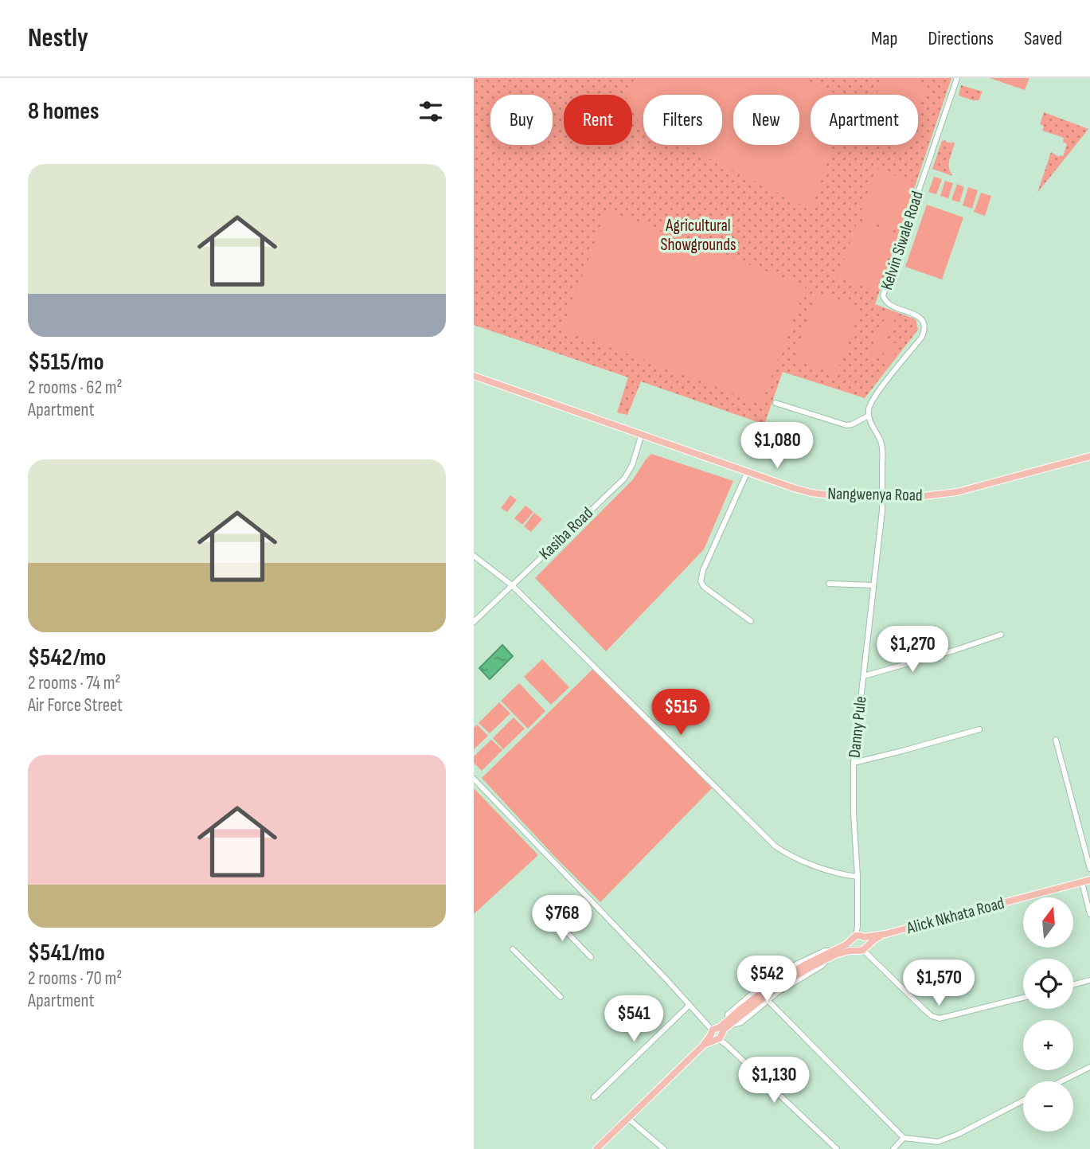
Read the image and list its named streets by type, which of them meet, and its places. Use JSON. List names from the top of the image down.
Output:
{
  "streets": {
    "main road": ["Nangwenya Road", "Alick Nkhata Road"],
    "street": ["Kelvin Siwale Road", "Kasiba Road", "Danny Pule"]
  },
  "crossings": [
    ["Nangwenya Road", "Kasiba Road"],
    ["Nangwenya Road", "Danny Pule"],
    ["Danny Pule", "Alick Nkhata Road"]
  ],
  "parks": ["Agricultural Showgrounds"],
  "north": "top",
  "page": {
    "header": "Nestly",
    "nav": ["Map", "Directions", "Saved"],
    "heading": "8 homes",
    "chip": [
      "Buy",
      "Rent",
      "Filters",
      "New",
      "Apartment"
    ],
    "list": [
      {
        "name": "$515/mo",
        "note": "2 rooms · 62 m² · Apartment"
      },
      {
        "name": "$542/mo",
        "note": "2 rooms · 74 m² · Air Force Street"
      },
      {
        "name": "$541/mo",
        "note": "2 rooms · 70 m² · Apartment"
      }
    ],
    "price": [
      "$1,080",
      "$1,270",
      "$515",
      "$768",
      "$542",
      "$1,570",
      "$541",
      "$1,130"
    ],
    "map_buttons": ["+", "−"]
  }
}
